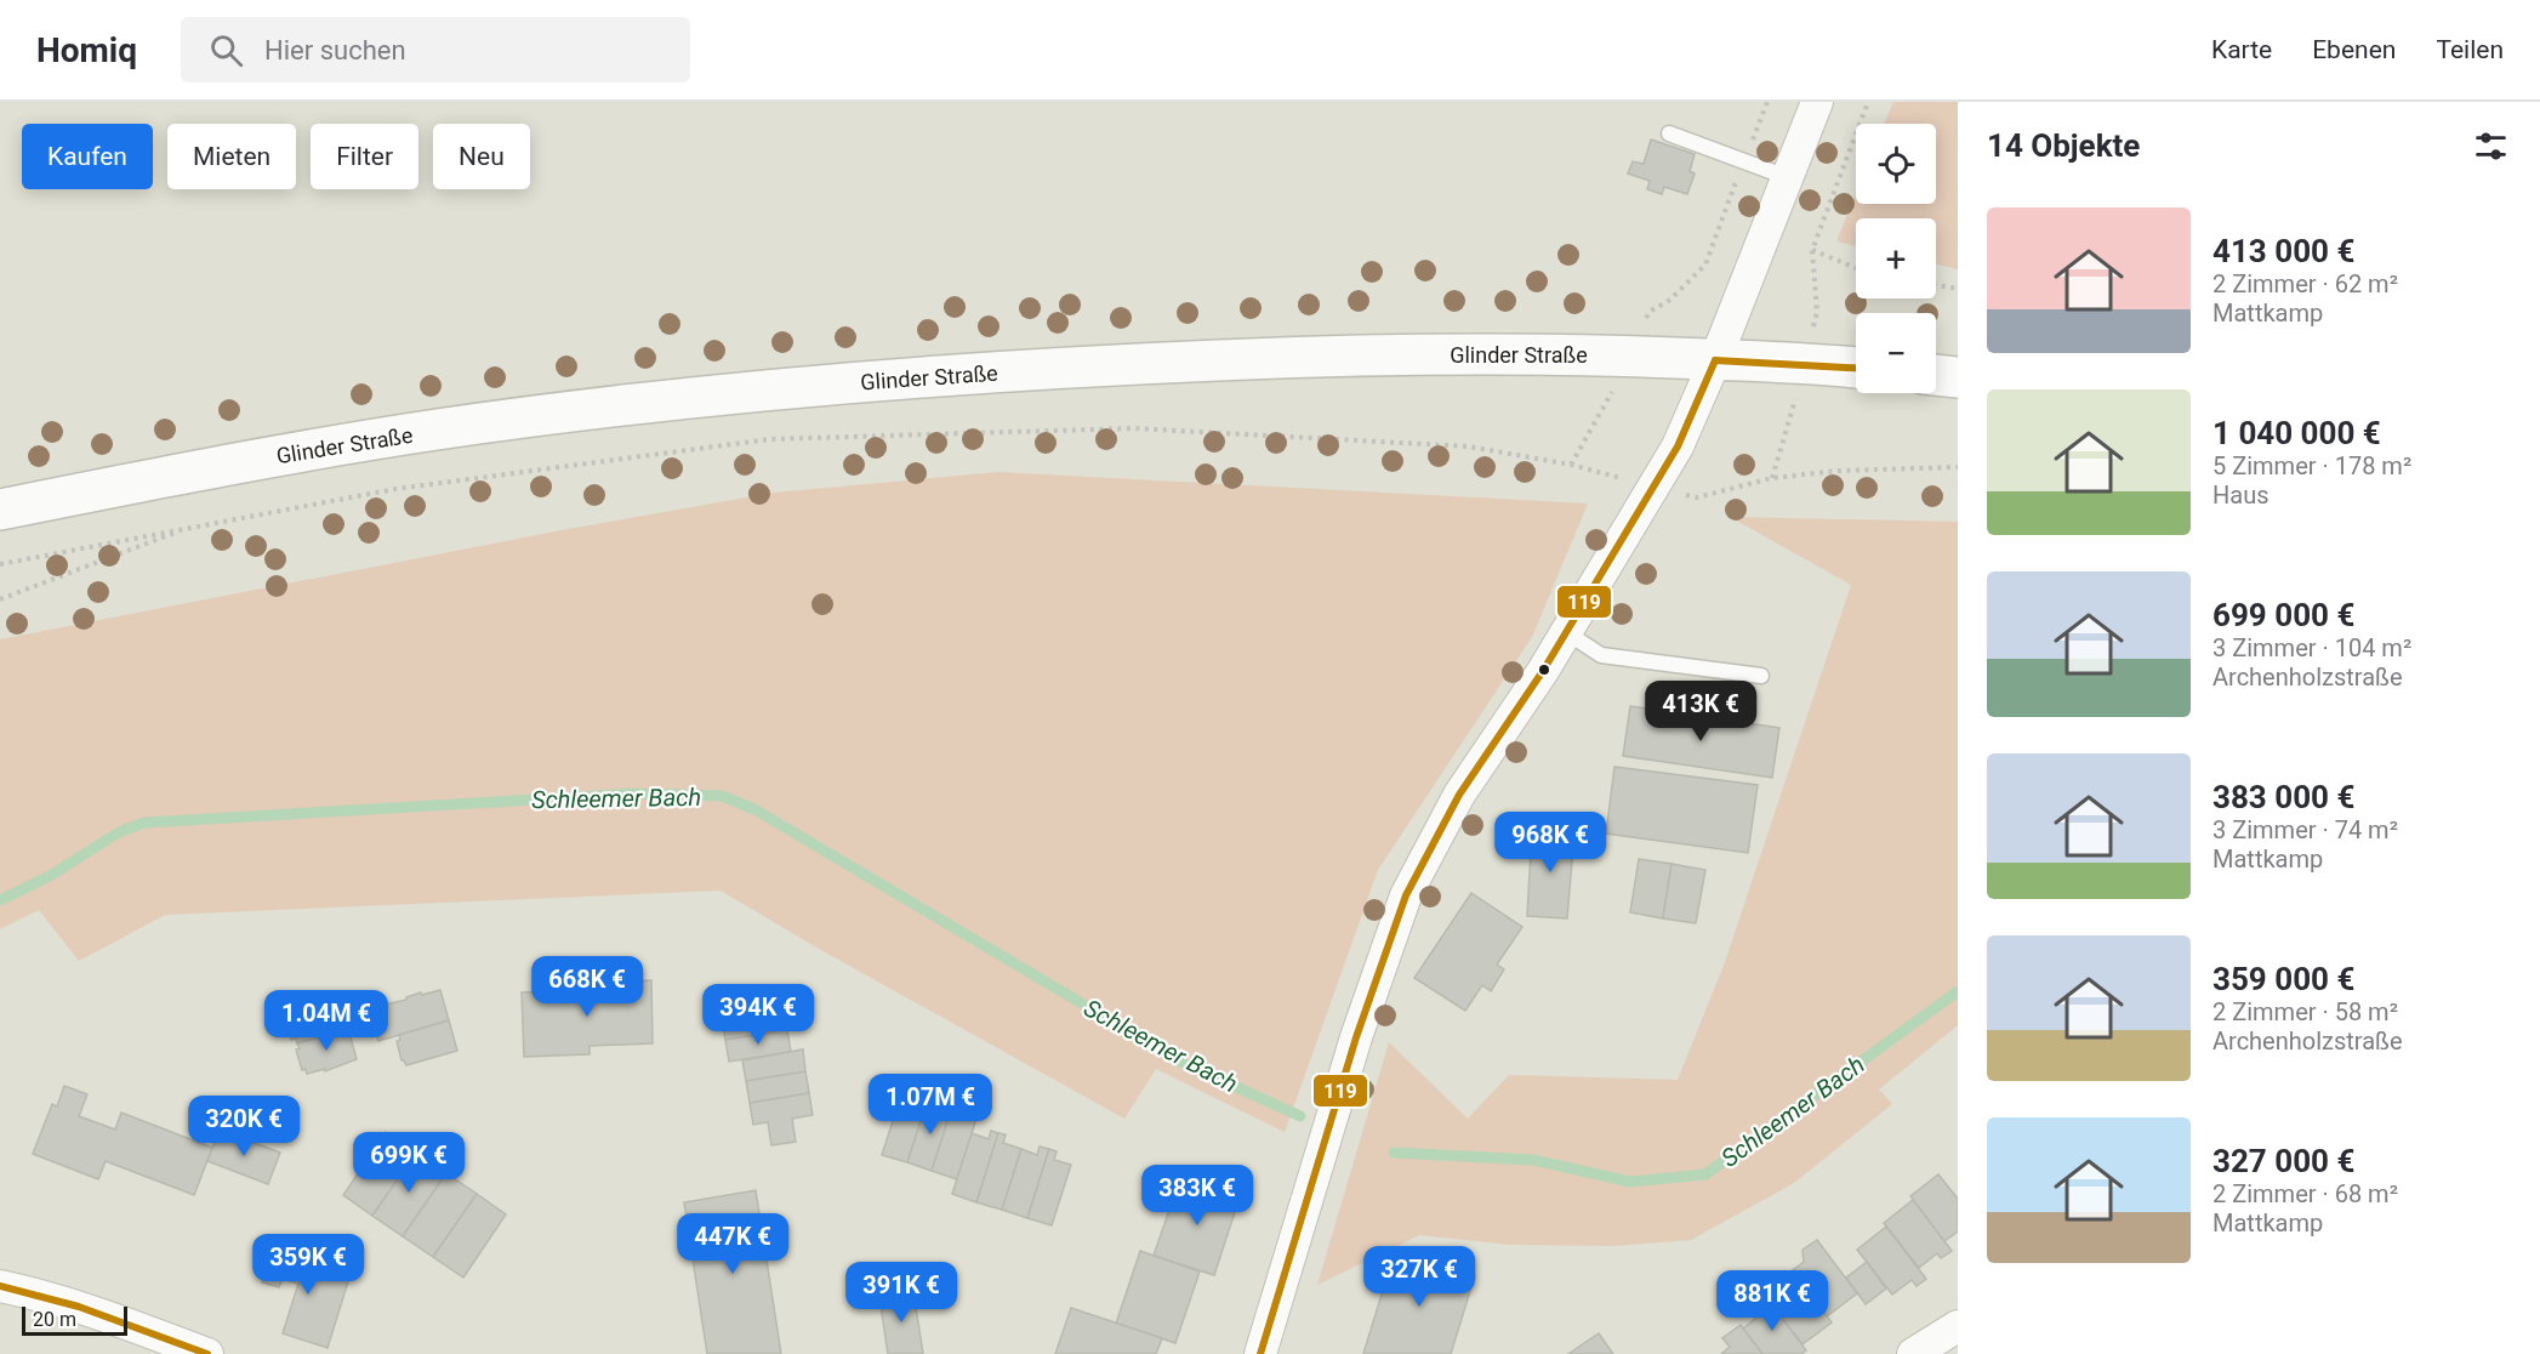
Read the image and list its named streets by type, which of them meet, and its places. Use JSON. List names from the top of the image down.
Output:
{
  "streets": {
    "main road": ["Glinder Straße"]
  },
  "water": ["Schleemer Bach"],
  "lines": ["transit line 119"],
  "scale_bar": "20 m",
  "page": {
    "header": "Homiq",
    "search": "Hier suchen",
    "nav": ["Karte", "Ebenen", "Teilen"],
    "heading": "14 Objekte",
    "map_buttons": ["+", "−"],
    "chip": [
      "Kaufen",
      "Mieten",
      "Filter",
      "Neu"
    ],
    "list": [
      {
        "name": "413 000 €",
        "note": "2 Zimmer · 62 m² · Mattkamp"
      },
      {
        "name": "1 040 000 €",
        "note": "5 Zimmer · 178 m² · Haus"
      },
      {
        "name": "699 000 €",
        "note": "3 Zimmer · 104 m² · Archenholzstraße"
      },
      {
        "name": "383 000 €",
        "note": "3 Zimmer · 74 m² · Mattkamp"
      },
      {
        "name": "359 000 €",
        "note": "2 Zimmer · 58 m² · Archenholzstraße"
      },
      {
        "name": "327 000 €",
        "note": "2 Zimmer · 68 m² · Mattkamp"
      }
    ],
    "price": [
      "413K €",
      "968K €",
      "668K €",
      "394K €",
      "1.04M €",
      "1.07M €",
      "320K €",
      "699K €",
      "383K €",
      "447K €",
      "359K €",
      "327K €",
      "391K €",
      "881K €"
    ],
    "scale": "20 m"
  }
}
